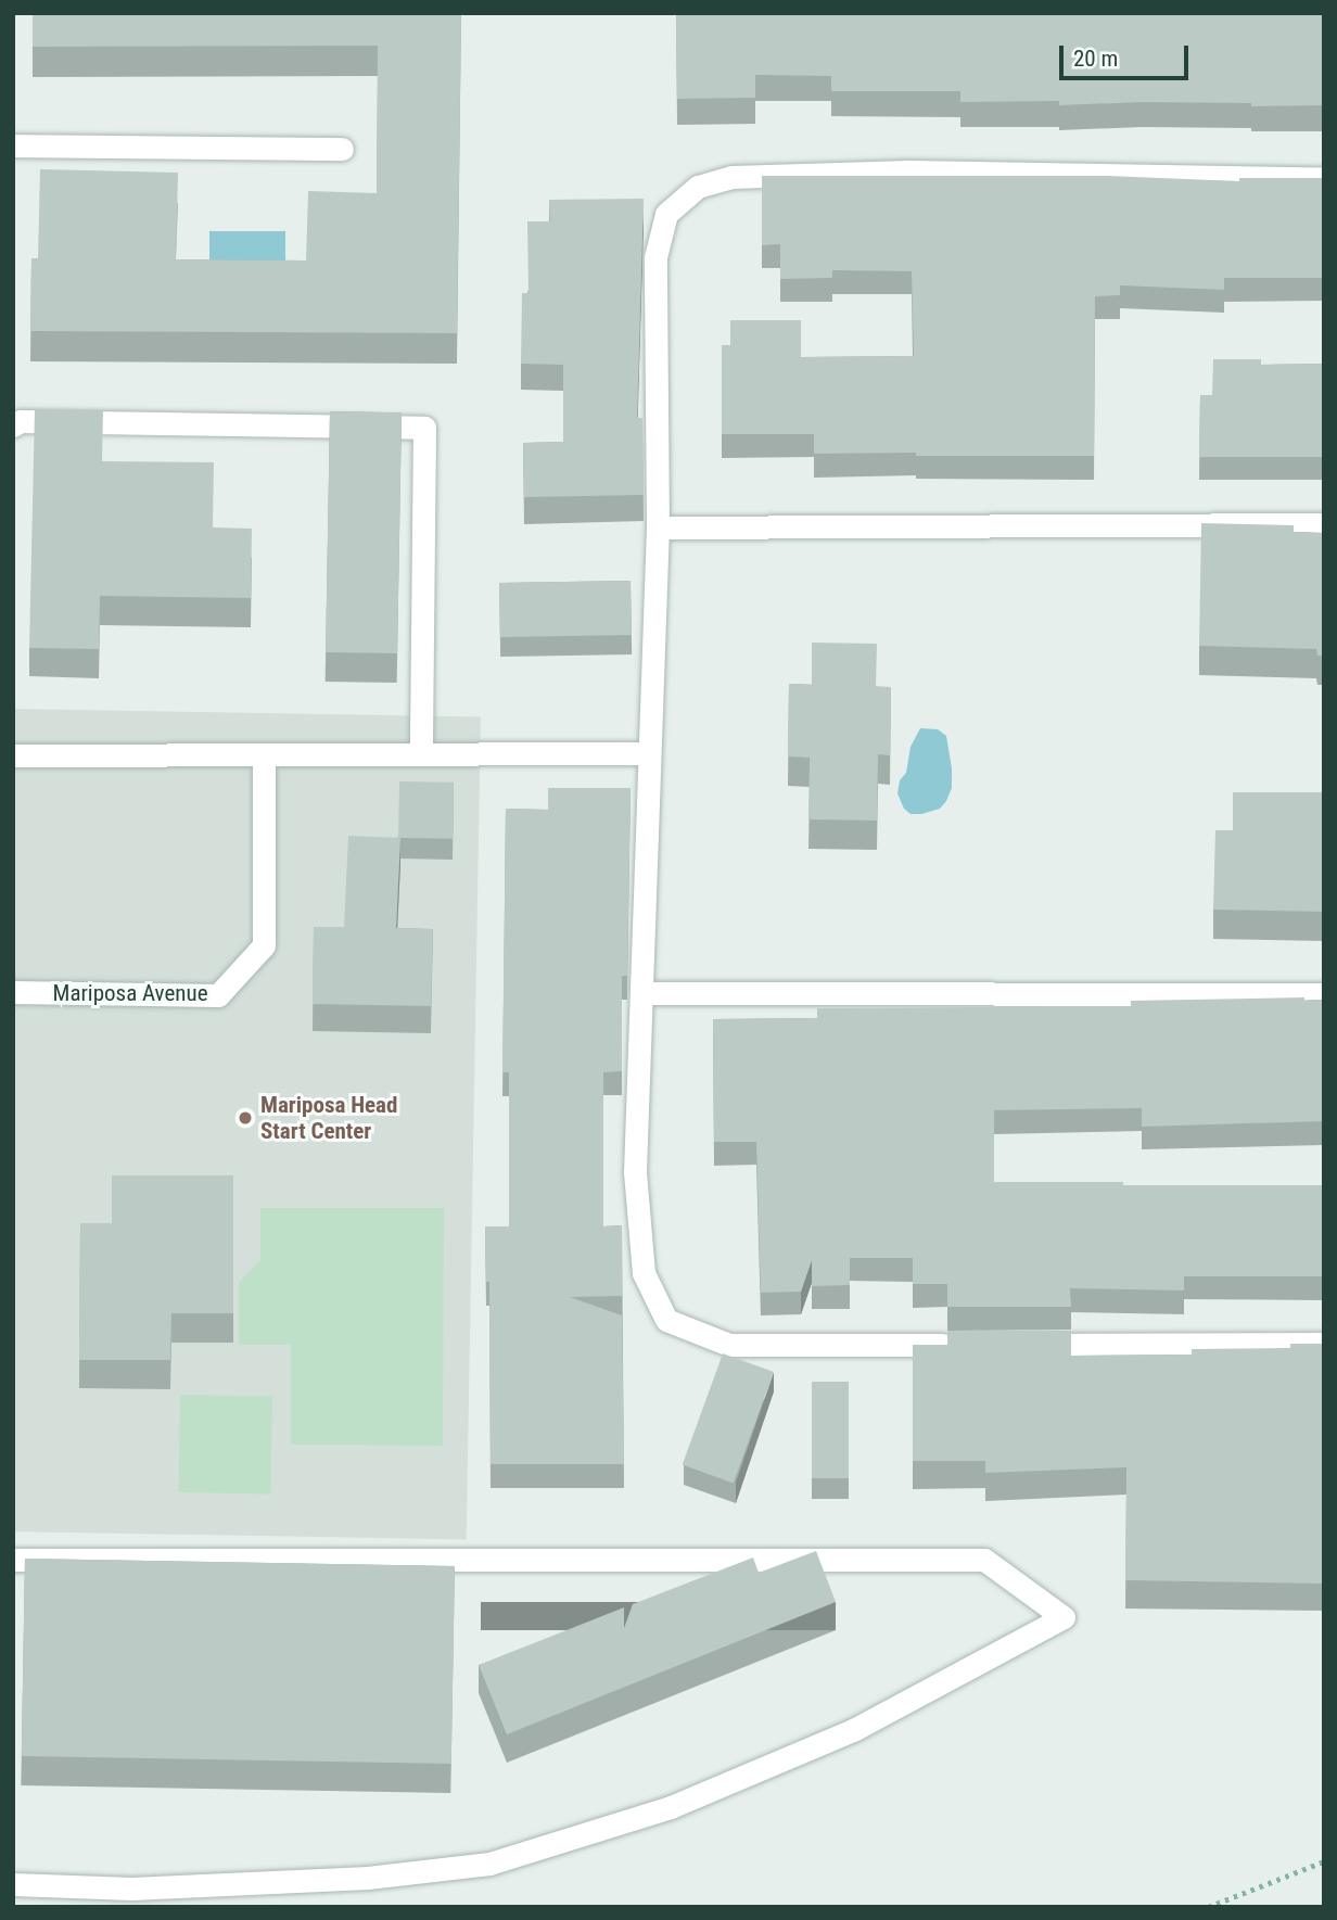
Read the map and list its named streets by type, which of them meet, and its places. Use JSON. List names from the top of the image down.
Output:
{
  "streets": {
    "street": ["Mariposa Avenue"]
  },
  "places": ["Mariposa Head Start Center"],
  "scale_bar": "20 m"
}
